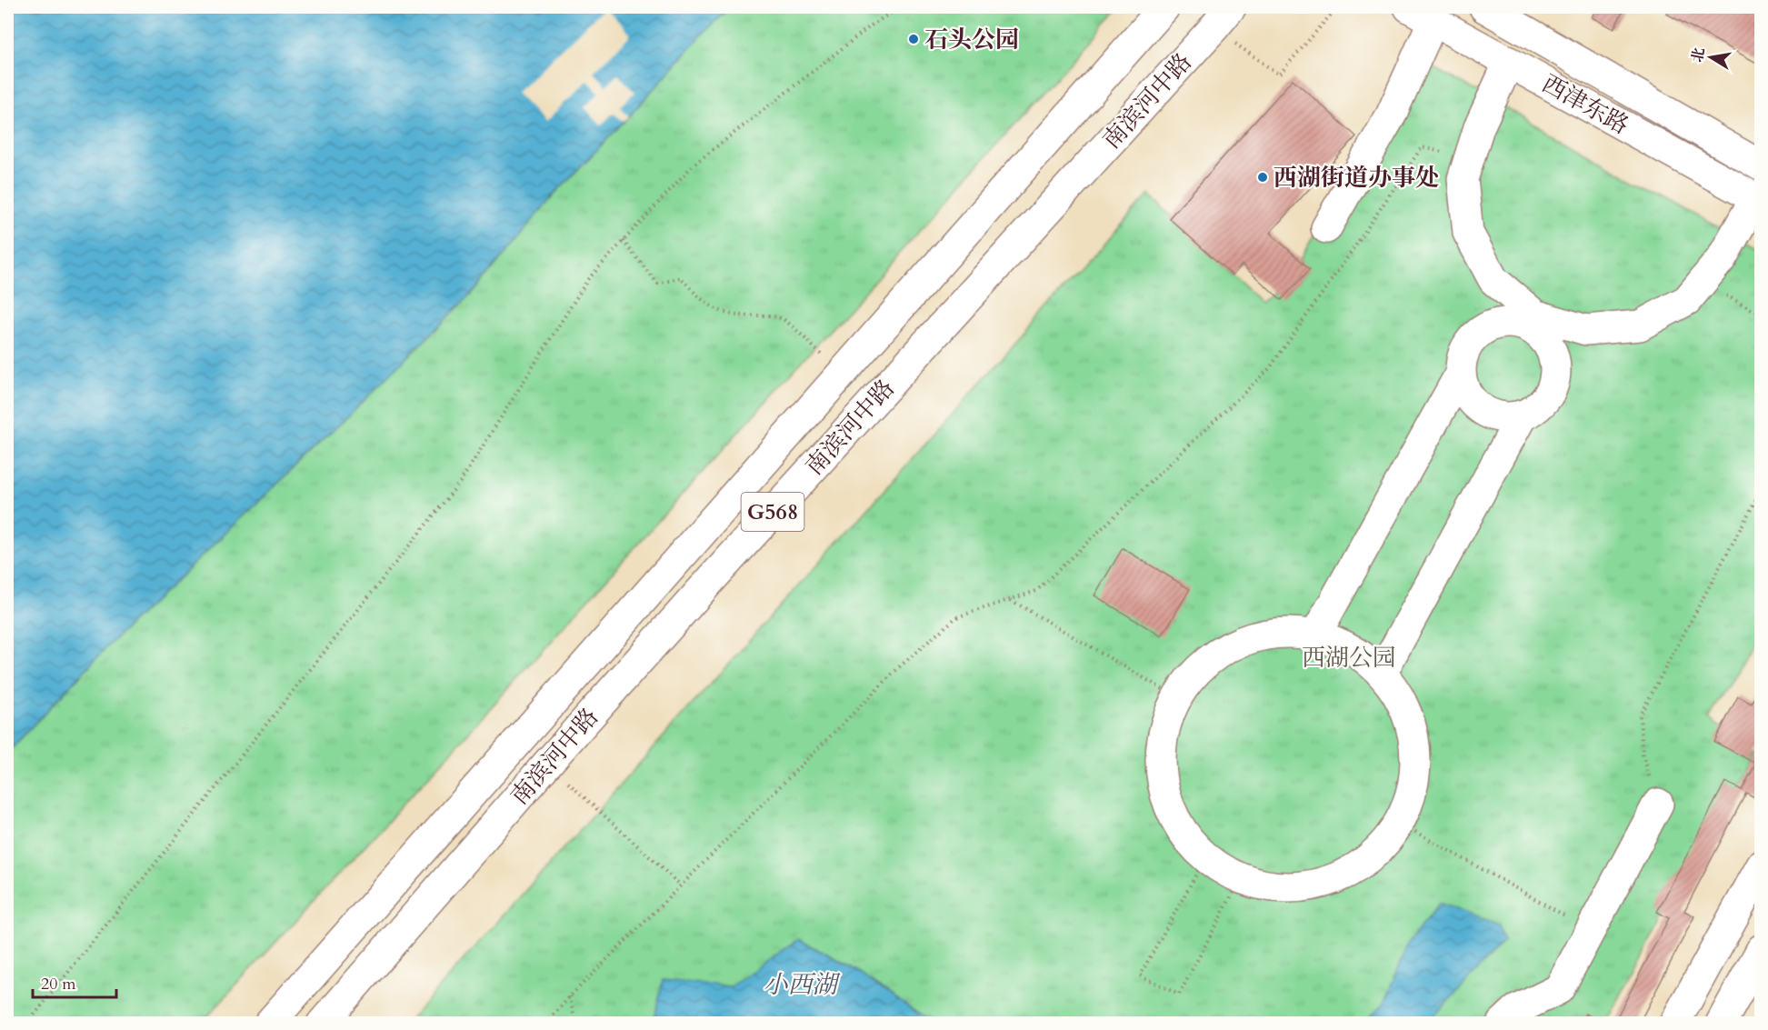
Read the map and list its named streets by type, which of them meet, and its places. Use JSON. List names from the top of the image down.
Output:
{
  "streets": {
    "main road": ["南滨河中路", "西津东路", "G568"]
  },
  "water": ["小西湖"],
  "parks": ["西湖公园"],
  "places": ["石头公园", "西湖街道办事处"],
  "scale_bar": "20 m",
  "north": "left"
}
